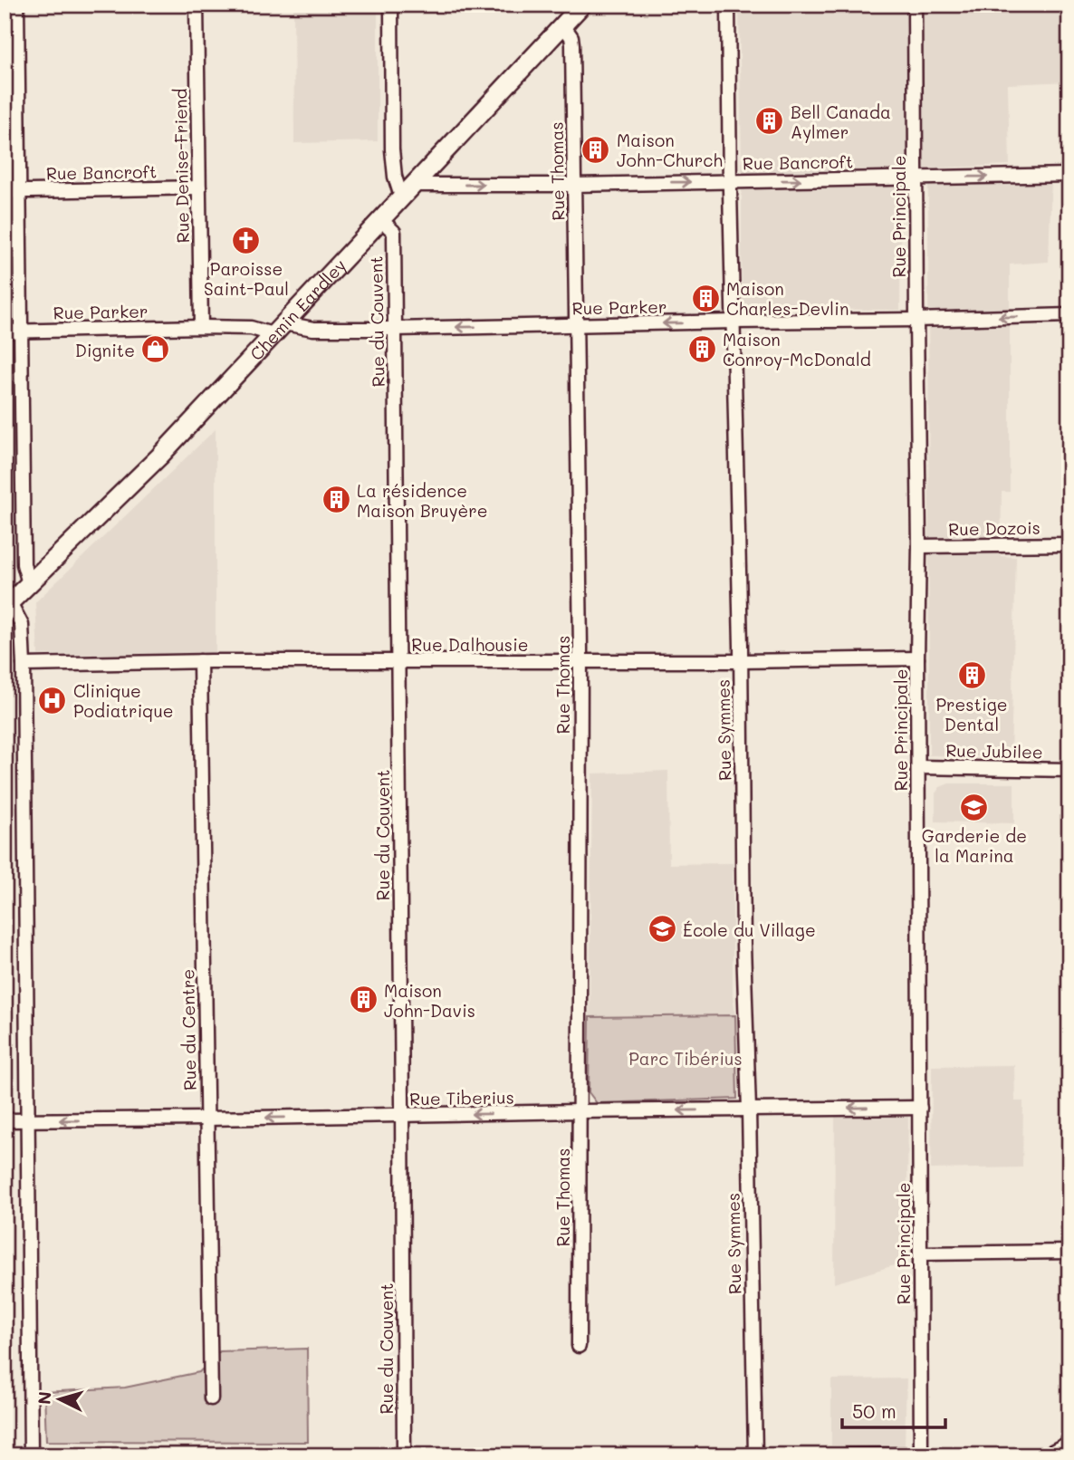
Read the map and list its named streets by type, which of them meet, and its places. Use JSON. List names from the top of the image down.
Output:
{
  "streets": {
    "main road": ["Chemin Eardley"],
    "street": [
      "Rue Bancroft",
      "Rue Denise-Friend",
      "Rue Thomas",
      "Rue Principale",
      "Rue Parker",
      "Rue du Couvent",
      "Rue Dozois",
      "Rue Dalhousie",
      "Rue Symmes",
      "Rue Jubilee",
      "Rue du Centre",
      "Rue Tiberius"
    ]
  },
  "crossings": [
    ["Rue Bancroft", "Rue Denise-Friend"],
    ["Rue Bancroft", "Rue Thomas"],
    ["Rue Bancroft", "Rue Principale"],
    ["Rue Bancroft", "Chemin Eardley"],
    ["Rue Bancroft", "Rue Symmes"],
    ["Rue Denise-Friend", "Rue Parker"],
    ["Rue Thomas", "Rue Parker"],
    ["Rue Thomas", "Chemin Eardley"],
    ["Rue Thomas", "Rue Dalhousie"],
    ["Rue Thomas", "Rue Tiberius"],
    ["Rue Principale", "Rue Parker"],
    ["Rue Principale", "Rue Dozois"],
    ["Rue Principale", "Rue Dalhousie"],
    ["Rue Principale", "Rue Jubilee"],
    ["Rue Principale", "Rue Tiberius"],
    ["Rue Parker", "Chemin Eardley"],
    ["Rue Parker", "Rue du Couvent"],
    ["Rue Parker", "Rue Symmes"],
    ["Chemin Eardley", "Rue du Couvent"],
    ["Rue du Couvent", "Rue Dalhousie"],
    ["Rue du Couvent", "Rue Tiberius"],
    ["Rue Dalhousie", "Rue Symmes"],
    ["Rue Dalhousie", "Rue du Centre"],
    ["Rue Symmes", "Rue Tiberius"],
    ["Rue du Centre", "Rue Tiberius"]
  ],
  "one_way": ["Rue Bancroft", "Rue Parker", "Rue Tiberius"],
  "parks": ["Parc Tibérius"],
  "places": {
    "building": [
      "Bell Canada Aylmer",
      "Maison John-Church",
      "Maison Charles-Devlin",
      "Maison Conroy-McDonald",
      "La résidence Maison Bruyère",
      "Prestige Dental",
      "Maison John-Davis"
    ],
    "church": ["Paroisse Saint-Paul"],
    "shop": ["Dignite"],
    "hospital": ["Clinique Podiatrique"],
    "school or university": ["Garderie de la Marina", "École du Village"]
  },
  "scale_bar": "50 m",
  "north": "left"
}
